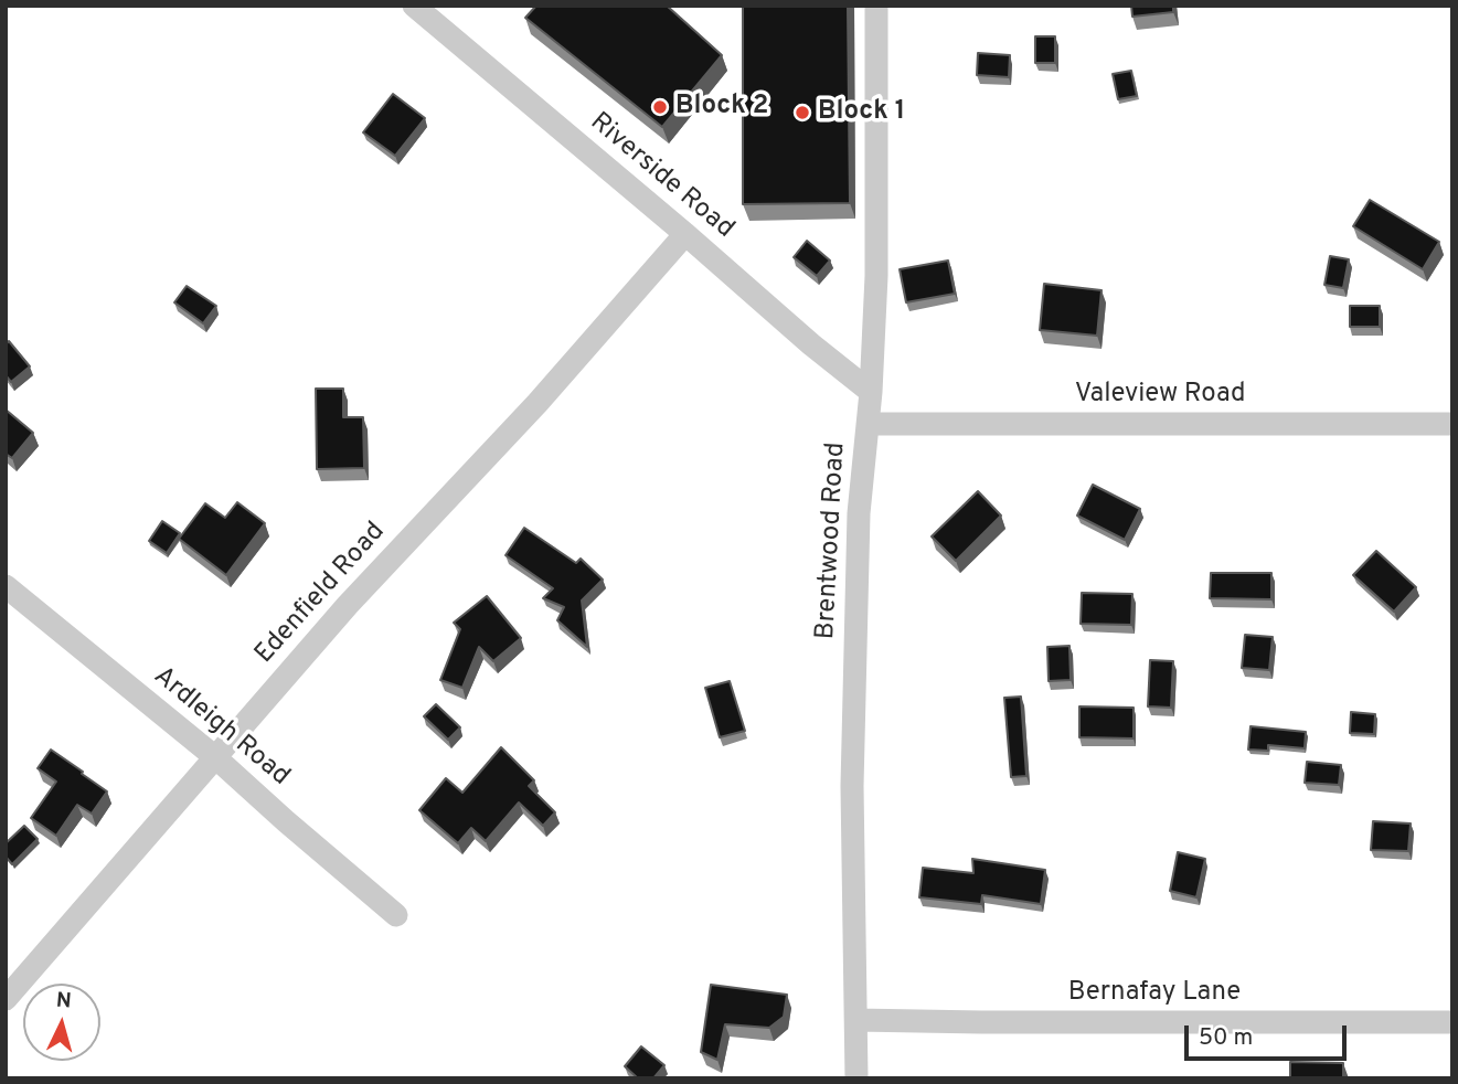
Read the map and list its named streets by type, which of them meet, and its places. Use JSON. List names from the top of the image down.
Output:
{
  "streets": {
    "street": [
      "Riverside Road",
      "Valeview Road",
      "Brentwood Road",
      "Edenfield Road",
      "Ardleigh Road",
      "Bernafay Lane"
    ]
  },
  "crossings": [
    ["Riverside Road", "Brentwood Road"],
    ["Riverside Road", "Edenfield Road"],
    ["Valeview Road", "Brentwood Road"],
    ["Brentwood Road", "Bernafay Lane"],
    ["Edenfield Road", "Ardleigh Road"]
  ],
  "places": ["Block 2", "Block 1"],
  "scale_bar": "50 m",
  "north": "top"
}
